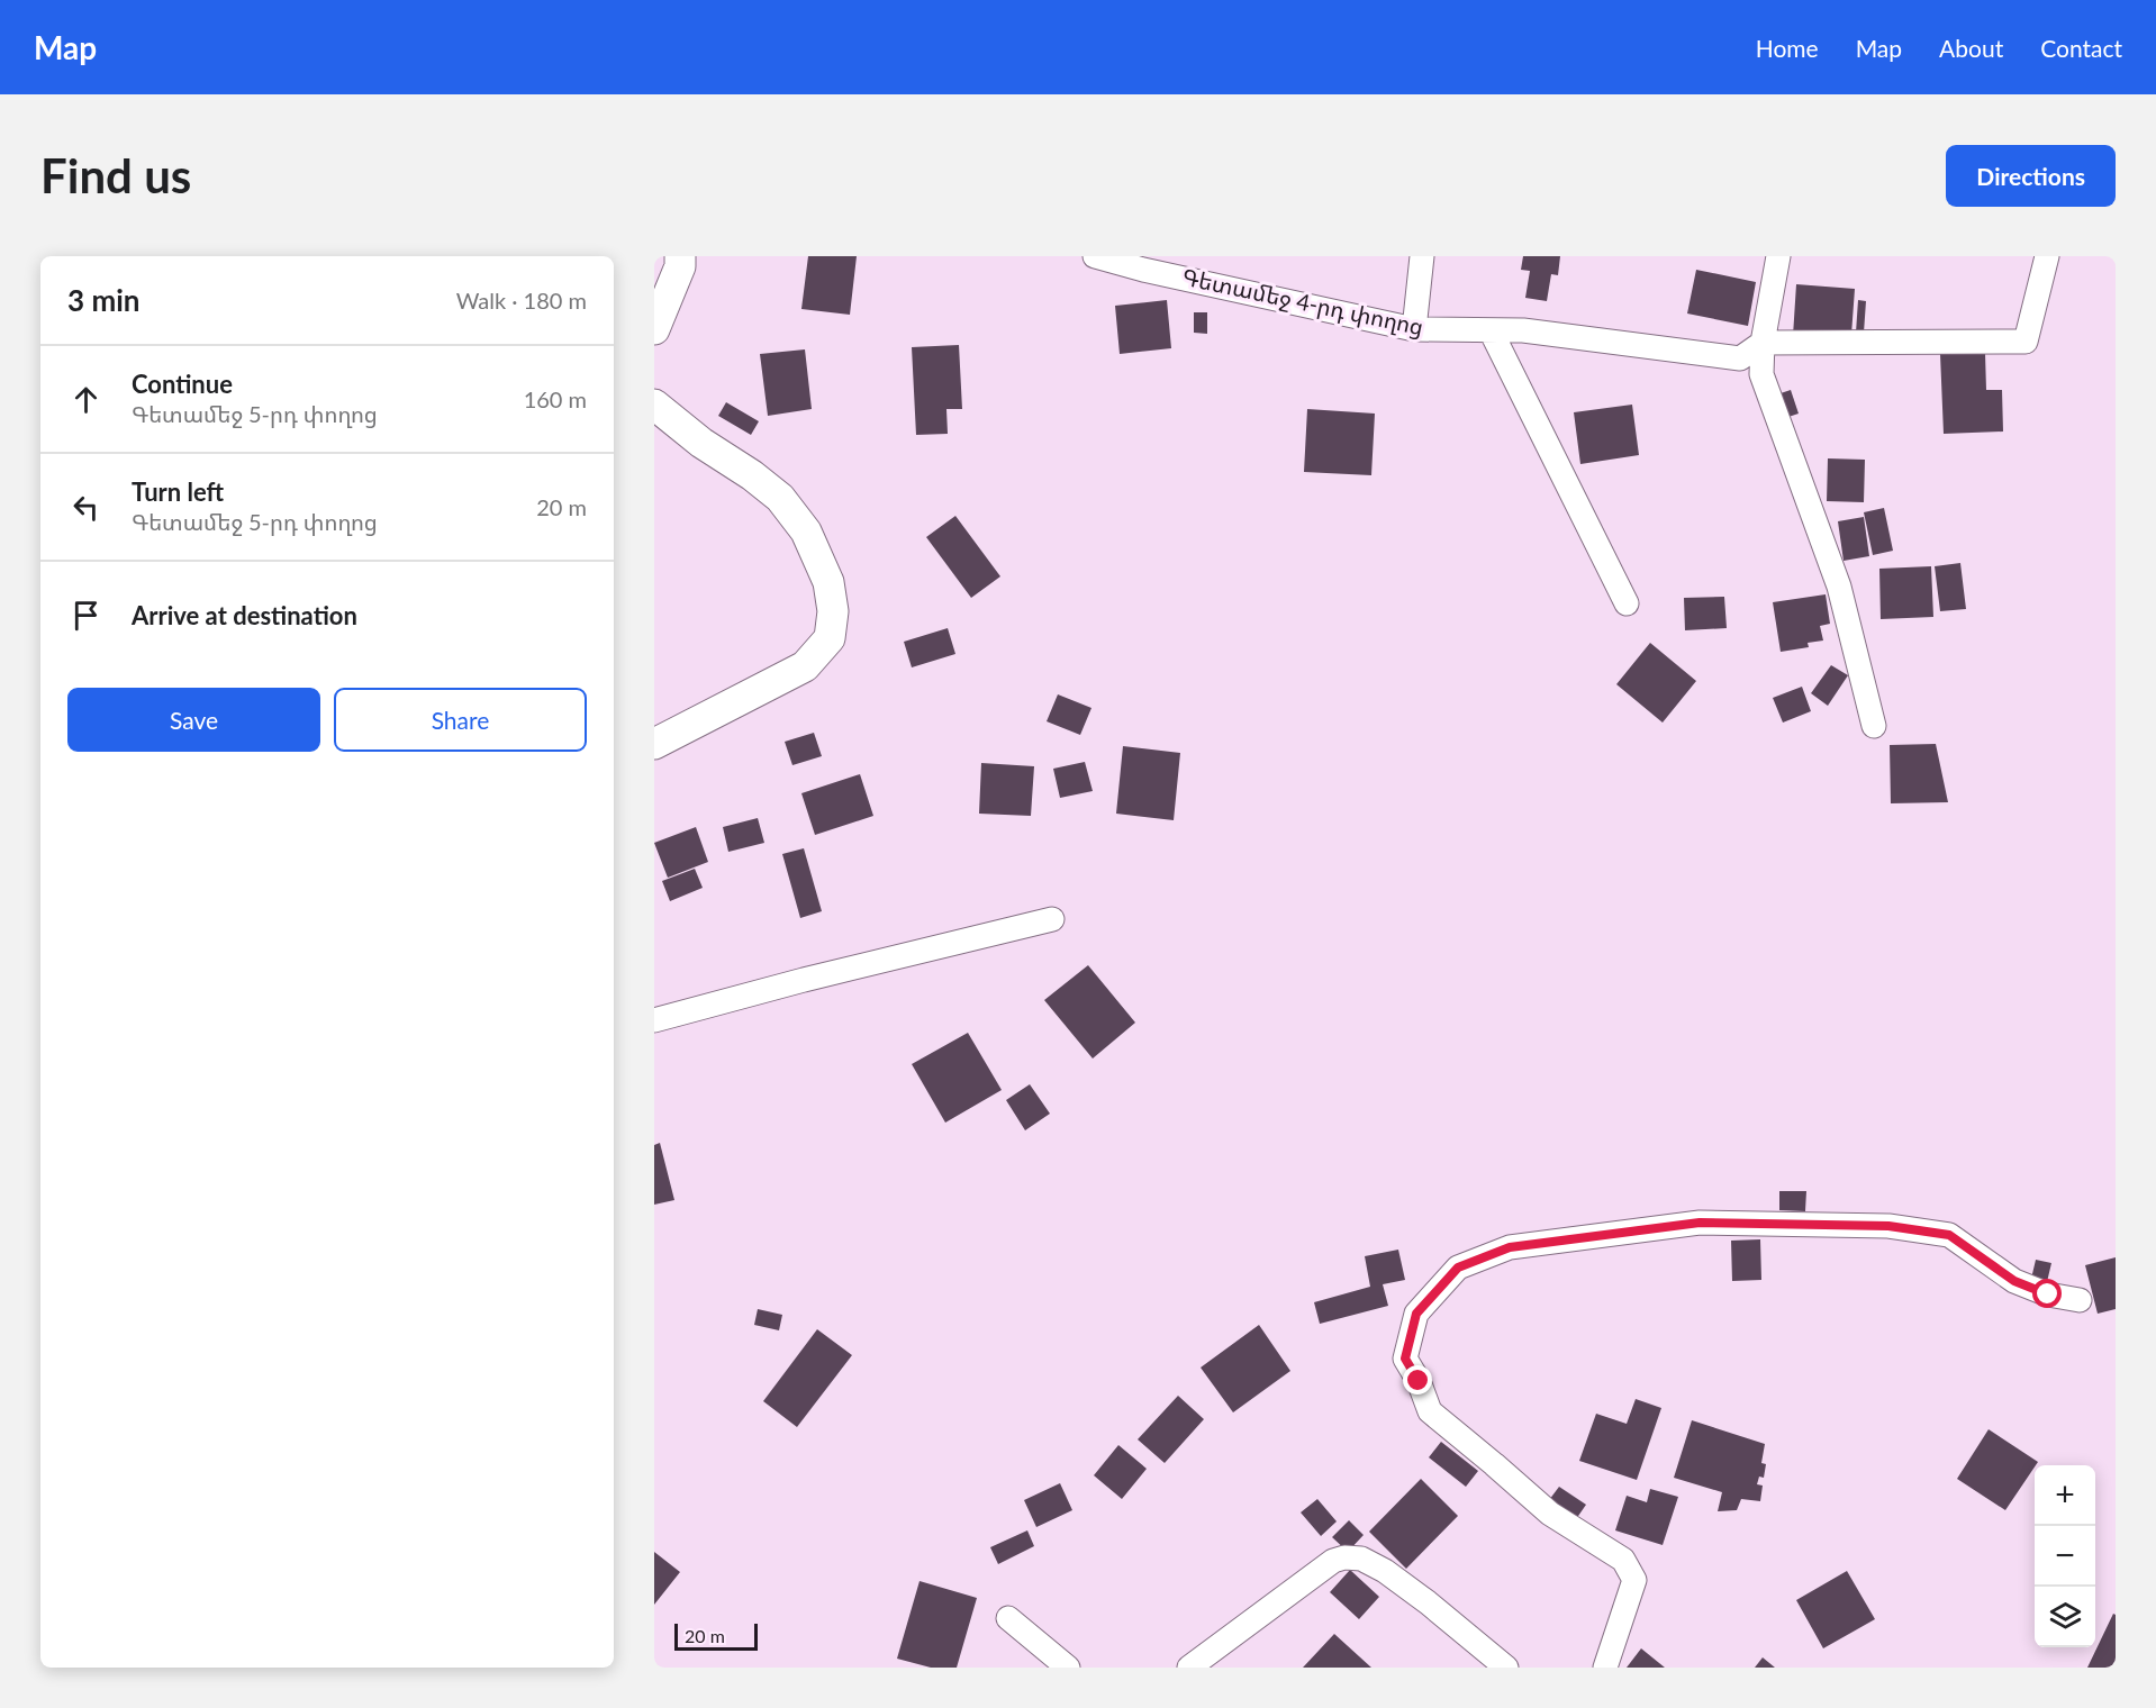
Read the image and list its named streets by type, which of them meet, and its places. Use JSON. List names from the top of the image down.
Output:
{
  "streets": {
    "street": ["Գետամեջ 4-րդ փողոց"]
  },
  "scale_bar": "20 m",
  "page": {
    "header": "Map",
    "nav": [
      "Home",
      "Map",
      "About",
      "Contact"
    ],
    "buttons": [
      "Directions",
      ["Save", "Share"]
    ],
    "title": "Find us",
    "heading": ["3 min", "Walk · 180 m"],
    "list": [
      ["Continue", "Գետամեջ 5-րդ փողոց", "160 m"],
      ["Turn left", "Գետամեջ 5-րդ փողոց", "20 m"],
      "Arrive at destination"
    ],
    "map_buttons": ["+", "−"],
    "scale": "20 m"
  }
}
